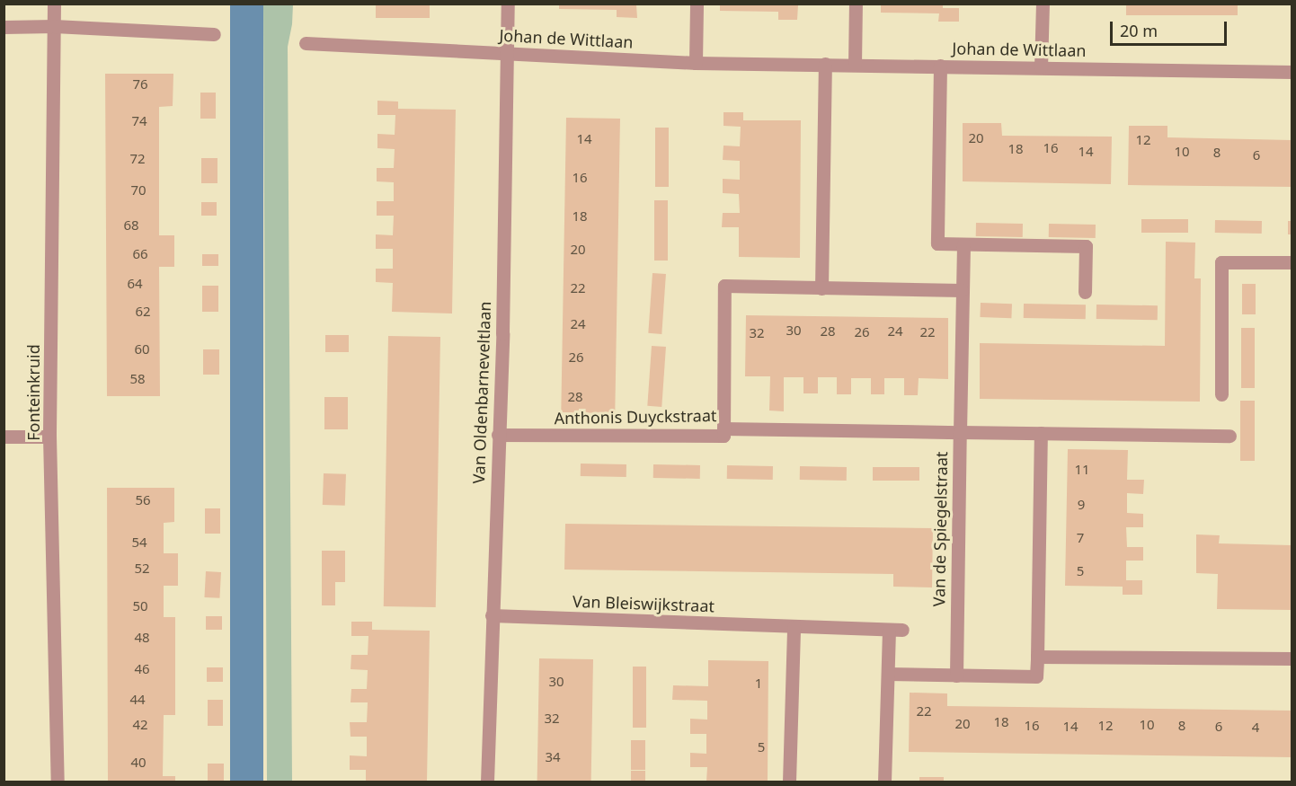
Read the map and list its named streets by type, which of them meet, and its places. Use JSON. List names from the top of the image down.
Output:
{
  "streets": {
    "street": [
      "Johan de Wittlaan",
      "Fonteinkruid",
      "Van Oldenbarneveltlaan",
      "Anthonis Duyckstraat",
      "Van de Spiegelstraat",
      "Van Bleiswijkstraat"
    ]
  },
  "crossings": [
    ["Johan de Wittlaan", "Van Oldenbarneveltlaan"],
    ["Van Oldenbarneveltlaan", "Anthonis Duyckstraat"],
    ["Van Oldenbarneveltlaan", "Van Bleiswijkstraat"]
  ],
  "house_numbers": [
    "76",
    "74",
    "20",
    "14",
    "12",
    "16",
    "18",
    "14",
    "10",
    "8",
    "6",
    "72",
    "16",
    "70",
    "18",
    "68",
    "20",
    "66",
    "64",
    "22",
    "62",
    "24",
    "30",
    "28",
    "24",
    "26",
    "22",
    "32",
    "60",
    "26",
    "58",
    "28",
    "11",
    "56",
    "9",
    "7",
    "54",
    "52",
    "5",
    "50",
    "48",
    "46",
    "30",
    "1",
    "44",
    "22",
    "32",
    "18",
    "20",
    "42",
    "10",
    "16",
    "12",
    "8",
    "14",
    "6",
    "4",
    "5",
    "34",
    "40"
  ],
  "scale_bar": "20 m"
}
